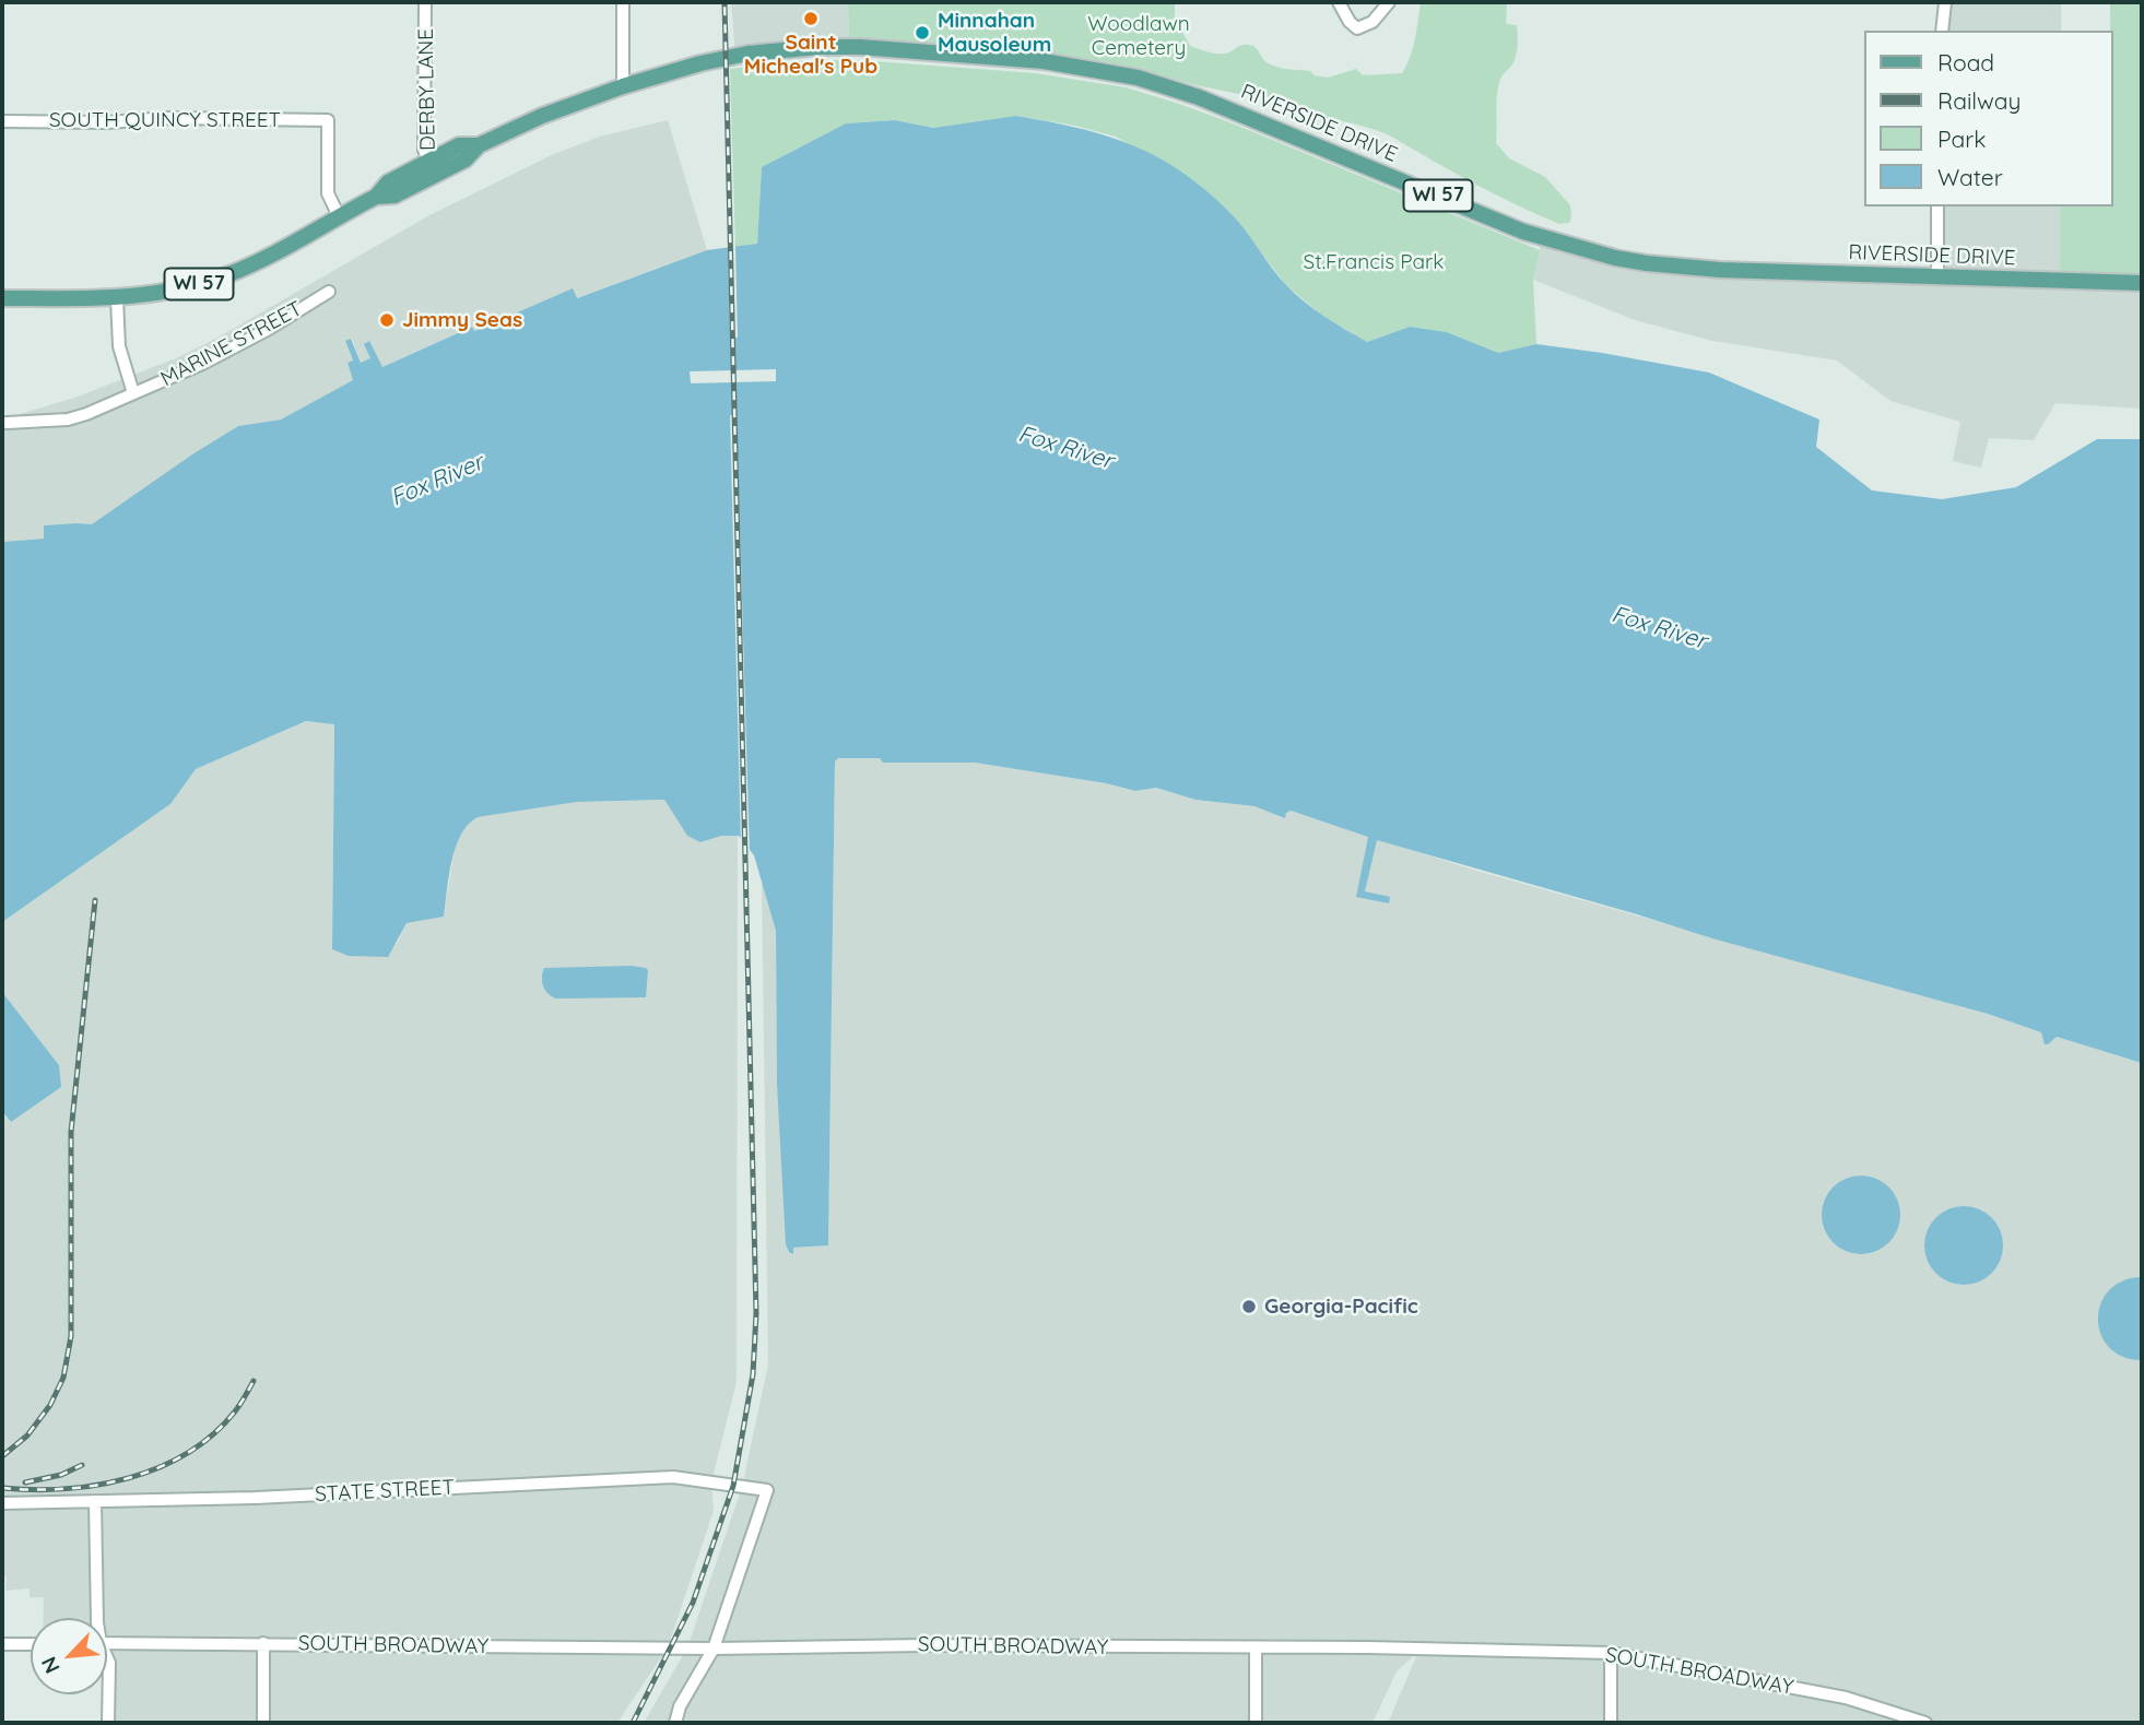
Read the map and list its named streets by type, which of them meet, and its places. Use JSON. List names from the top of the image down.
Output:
{
  "streets": {
    "main road": ["RIVERSIDE DRIVE", "WI 57"],
    "street": [
      "DERBY LANE",
      "SOUTH QUINCY STREET",
      "MARINE STREET",
      "STATE STREET",
      "SOUTH BROADWAY"
    ]
  },
  "crossings": [
    ["DERBY LANE", "WI 57"],
    ["SOUTH QUINCY STREET", "WI 57"],
    ["RIVERSIDE DRIVE", "WI 57"],
    ["WI 57", "MARINE STREET"],
    ["STATE STREET", "SOUTH BROADWAY"]
  ],
  "water": ["Fox River"],
  "parks": ["Woodlawn Cemetery", "St.Francis Park"],
  "places": [
    "Saint Micheal's Pub",
    "Minnahan Mausoleum",
    "Jimmy Seas",
    "Georgia-Pacific"
  ],
  "legend": [
    "Road",
    "Railway",
    "Park",
    "Water"
  ],
  "north": "bottom left"
}
